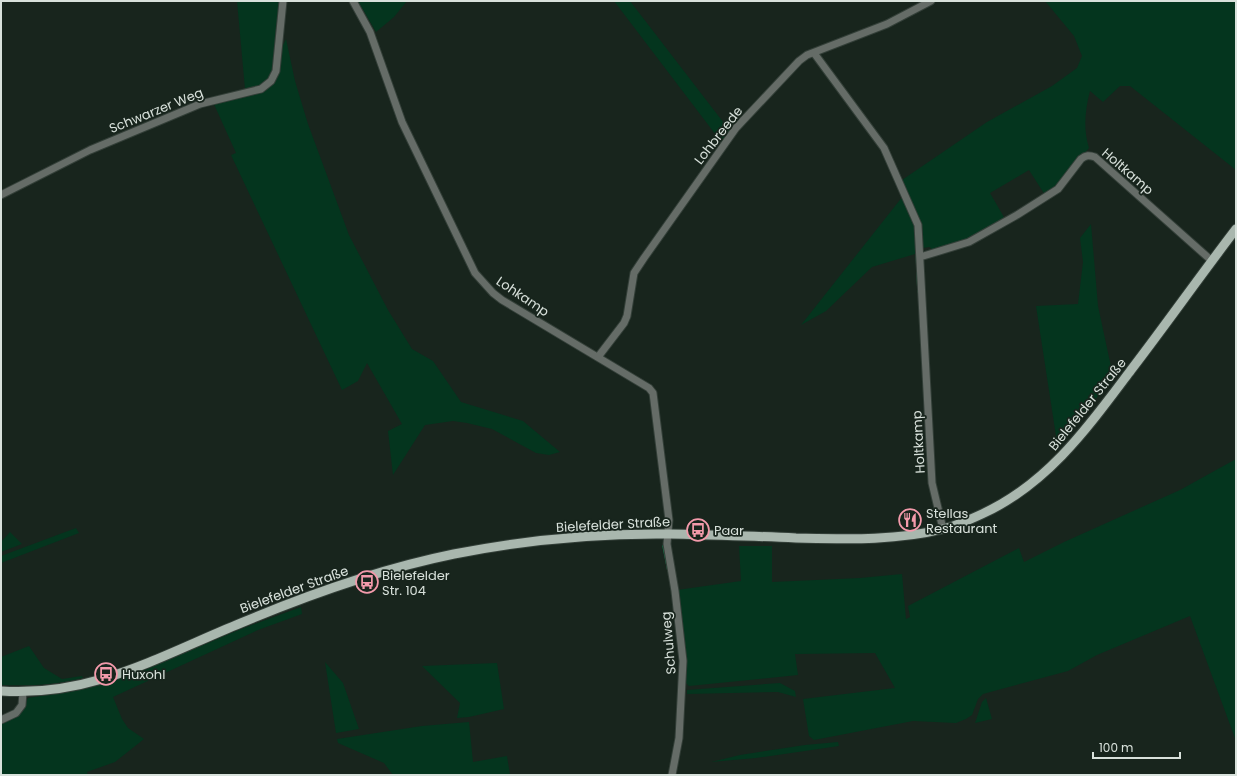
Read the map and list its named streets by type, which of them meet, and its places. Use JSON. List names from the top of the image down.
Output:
{
  "streets": {
    "main road": ["Bielefelder Straße"],
    "street": [
      "Schwarzer Weg",
      "Lohbreede",
      "Holtkamp",
      "Lohkamp",
      "Schulweg"
    ]
  },
  "crossings": [
    ["Lohbreede", "Holtkamp"],
    ["Lohbreede", "Lohkamp"],
    ["Holtkamp", "Bielefelder Straße"],
    ["Lohkamp", "Bielefelder Straße"],
    ["Lohkamp", "Schulweg"],
    ["Bielefelder Straße", "Schulweg"]
  ],
  "places": {
    "restaurant": ["Stellas Restaurant"],
    "bus stop": ["Paar", "Bielefelder Str. 104", "Huxohl"]
  },
  "scale_bar": "100 m"
}
